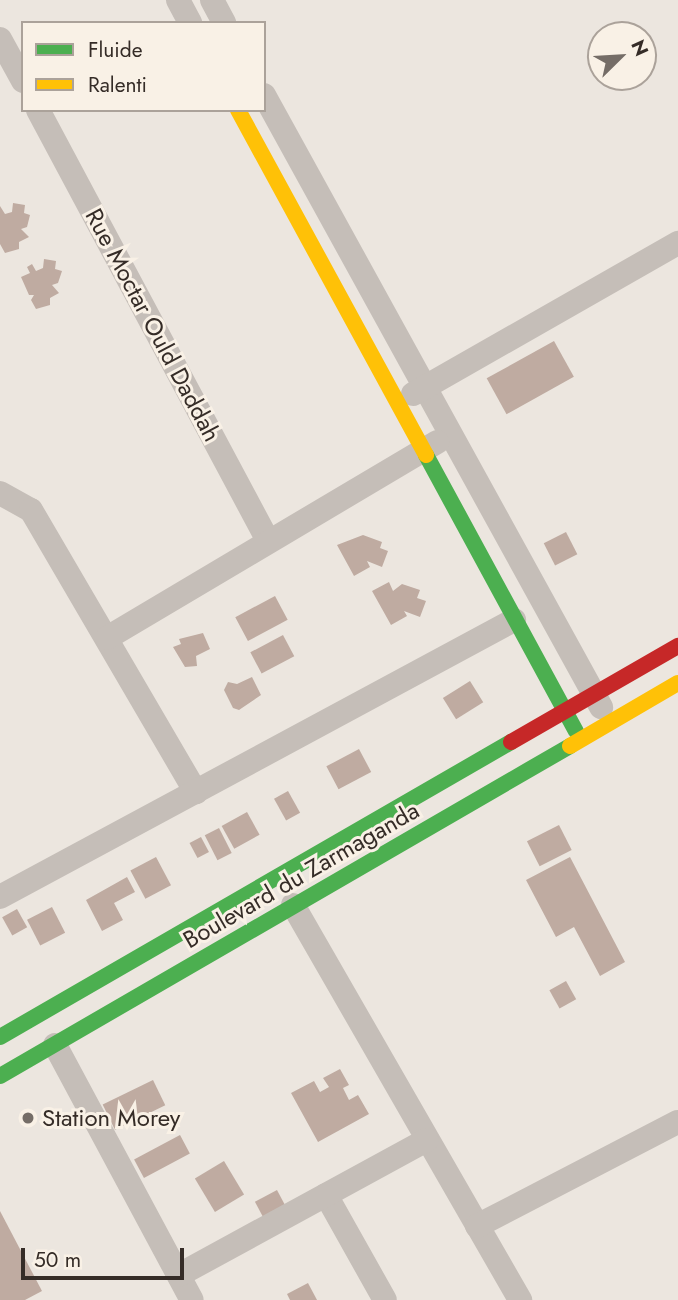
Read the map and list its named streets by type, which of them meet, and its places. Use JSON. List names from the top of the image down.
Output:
{
  "streets": {
    "main road": ["Boulevard du Zarmaganda"],
    "street": ["Rue Moctar Ould Daddah"]
  },
  "places": ["Station Morey"],
  "legend": ["Fluide", "Ralenti"],
  "scale_bar": "50 m",
  "north": "top right"
}
